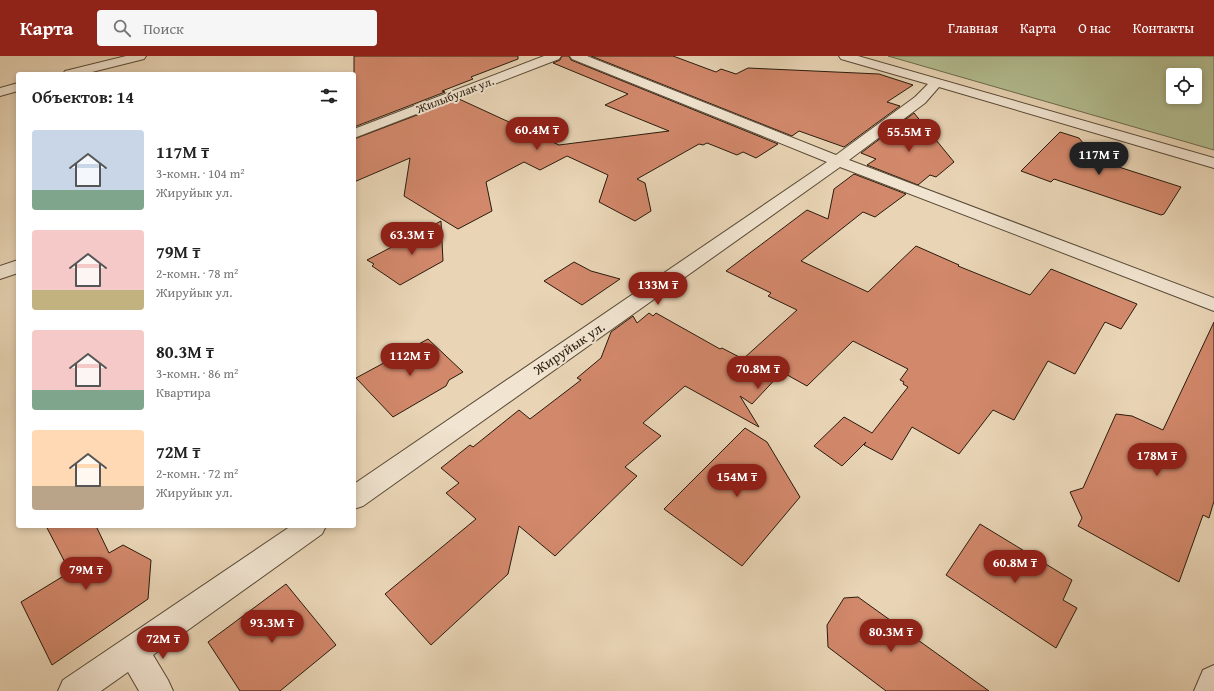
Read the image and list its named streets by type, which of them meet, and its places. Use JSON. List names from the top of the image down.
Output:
{
  "streets": {
    "street": ["Жилыбулак ул.", "Жируйык ул."]
  },
  "page": {
    "header": "Карта",
    "search": "Поиск",
    "nav": [
      "Главная",
      "Карта",
      "О нас",
      "Контакты"
    ],
    "heading": "Объектов: 14",
    "price": [
      "60.4M ₸",
      "55.5M ₸",
      "117M ₸",
      "63.3M ₸",
      "133M ₸",
      "112M ₸",
      "70.8M ₸",
      "178M ₸",
      "154M ₸",
      "60.8M ₸",
      "79M ₸",
      "93.3M ₸",
      "80.3M ₸",
      "72M ₸"
    ],
    "list": [
      {
        "name": "117M ₸",
        "note": "3-комн. · 104 m² · Жируйык ул."
      },
      {
        "name": "79M ₸",
        "note": "2-комн. · 78 m² · Жируйык ул."
      },
      {
        "name": "80.3M ₸",
        "note": "3-комн. · 86 m² · Квартира"
      },
      {
        "name": "72M ₸",
        "note": "2-комн. · 72 m² · Жируйык ул."
      }
    ]
  }
}
